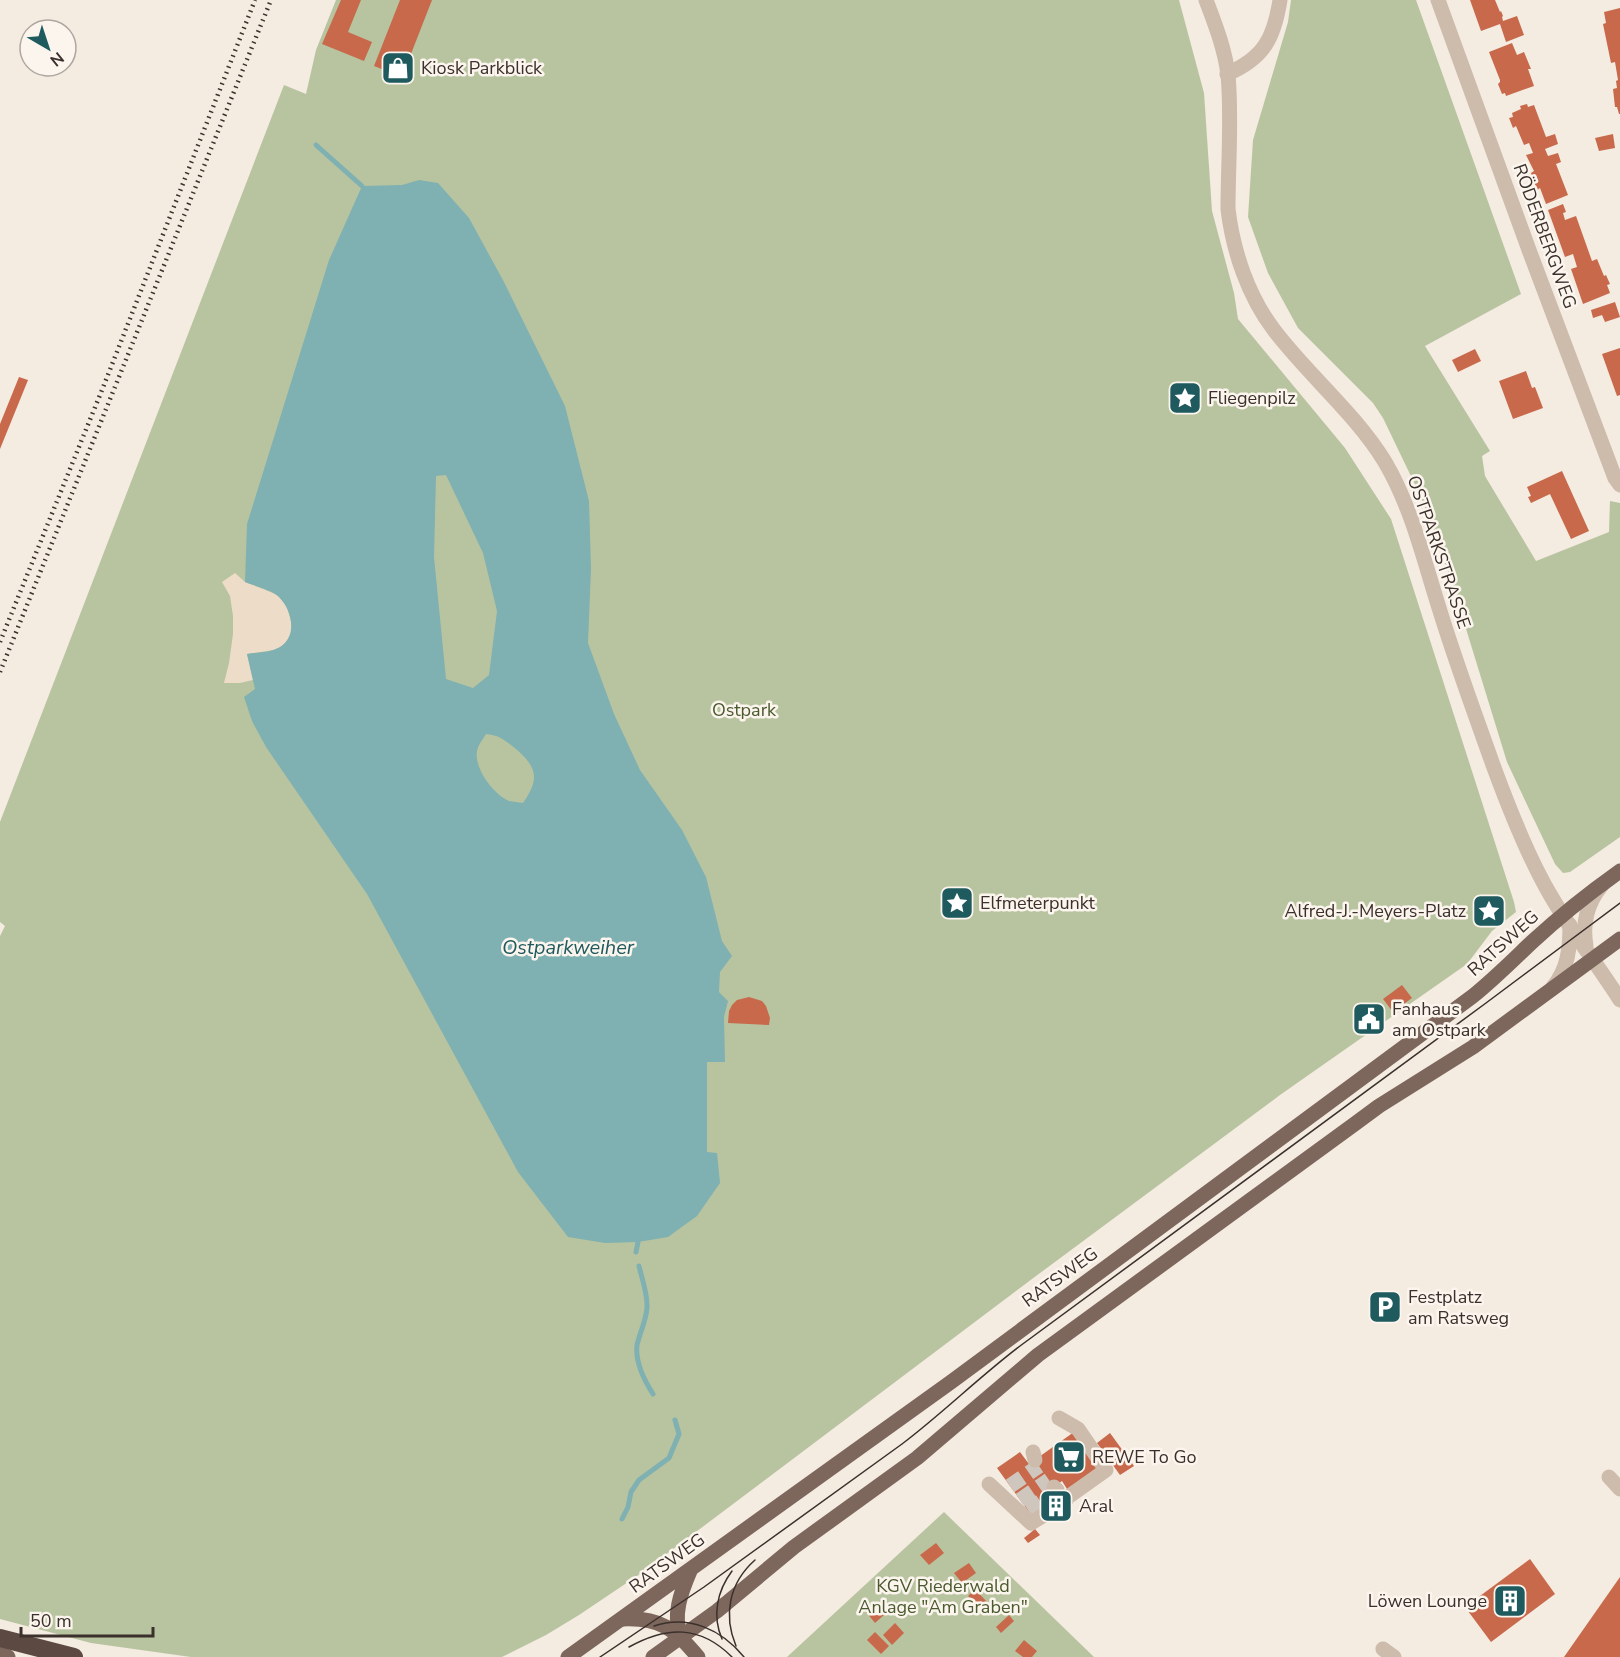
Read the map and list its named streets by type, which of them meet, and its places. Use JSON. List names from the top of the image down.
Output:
{
  "streets": {
    "main road": ["RATSWEG"],
    "street": ["RÖDERBERGWEG", "OSTPARKSTRASSE"]
  },
  "crossings": [
    ["OSTPARKSTRASSE", "RATSWEG"]
  ],
  "water": ["Ostparkweiher"],
  "parks": ["Ostpark", "KGV Riederwald Anlage \"Am Graben\""],
  "places": {
    "shop": ["Kiosk Parkblick"],
    "place": ["Fliegenpilz", "Elfmeterpunkt", "Alfred-J.-Meyers-Platz"],
    "public building": ["Fanhaus am Ostpark"],
    "parking": ["Festplatz am Ratsweg"],
    "supermarket": ["REWE To Go"],
    "building": ["Aral", "Löwen Lounge"]
  },
  "scale_bar": "50 m",
  "north": "bottom right"
}
